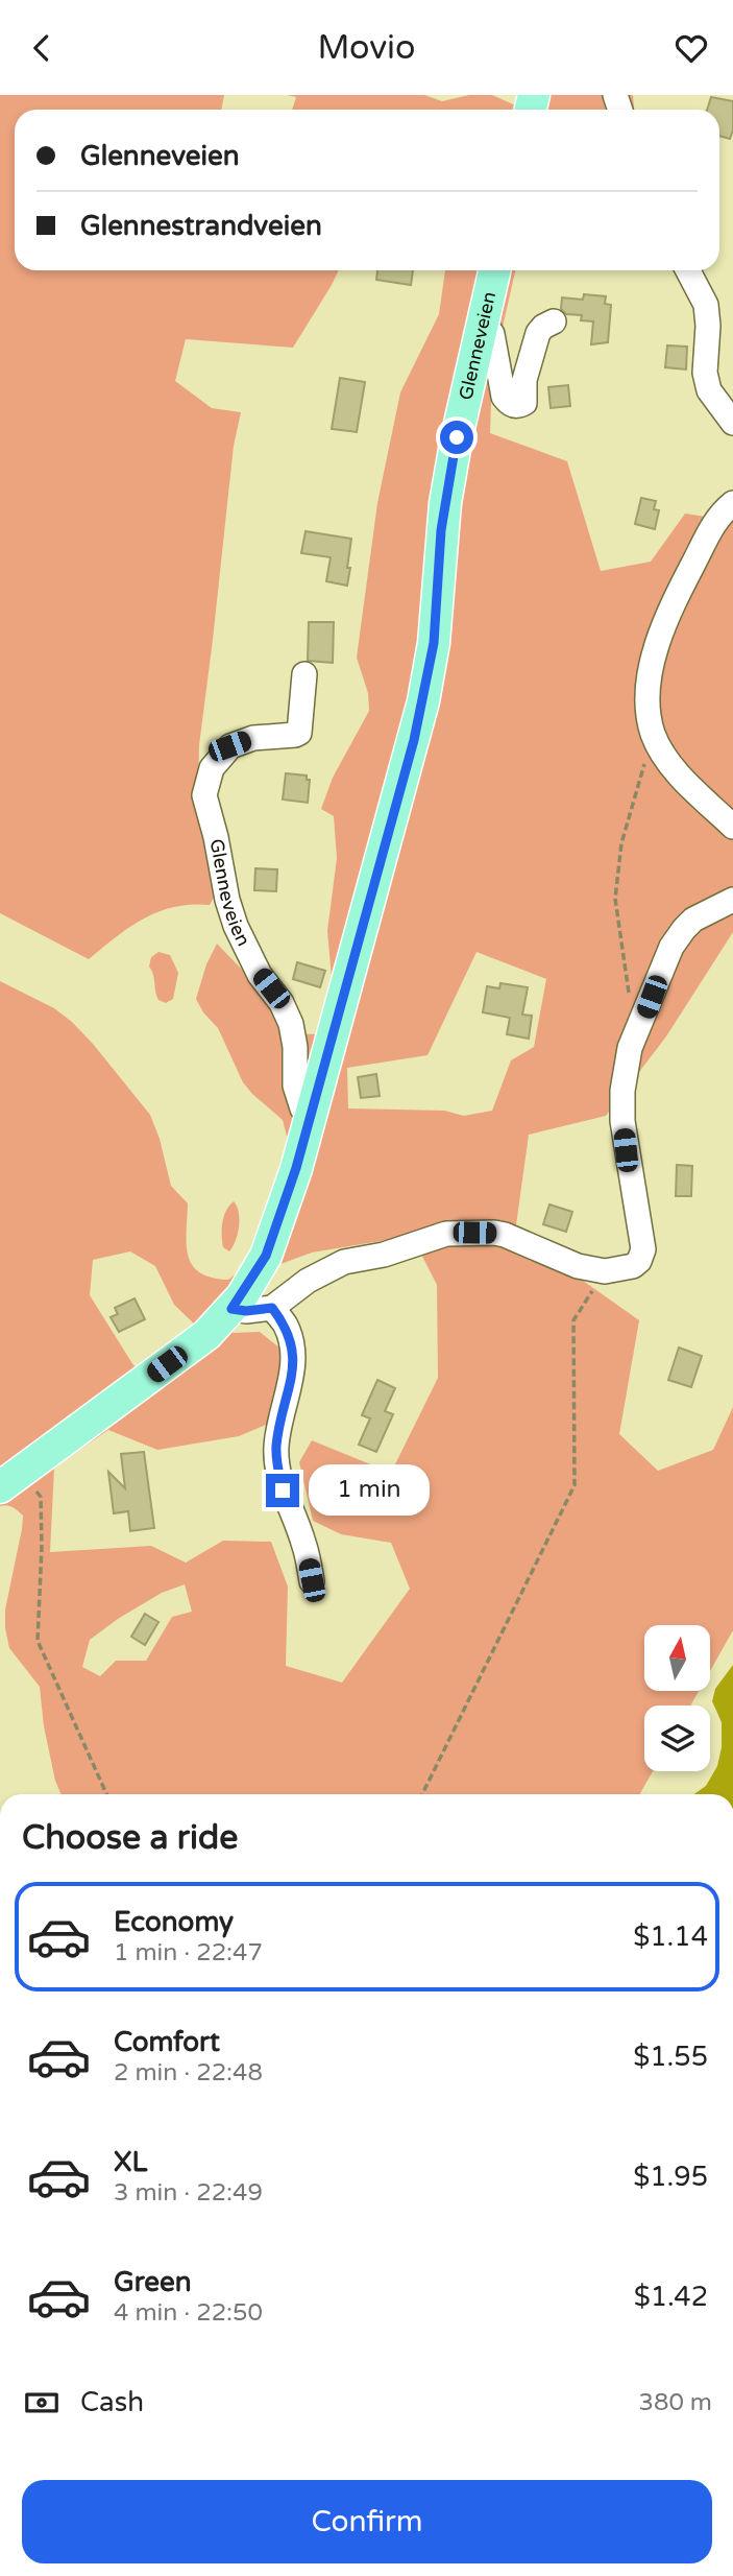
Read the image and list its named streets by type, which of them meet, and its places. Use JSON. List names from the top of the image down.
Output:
{
  "streets": {
    "main road": ["Glenneveien"]
  },
  "north": "top",
  "page": {
    "header": "Movio",
    "banner": ["Glenneveien", "Glennestrandveien"],
    "bubble": "1 min",
    "heading": "Choose a ride",
    "list": [
      {
        "name": "Economy",
        "note": "1 min · 22:47",
        "value": "$1.14"
      },
      {
        "name": "Comfort",
        "note": "2 min · 22:48",
        "value": "$1.55"
      },
      {
        "name": "XL",
        "note": "3 min · 22:49",
        "value": "$1.95"
      },
      {
        "name": "Green",
        "note": "4 min · 22:50",
        "value": "$1.42"
      }
    ],
    "pay": ["Cash", "380 m"],
    "buttons": "Confirm"
  }
}
